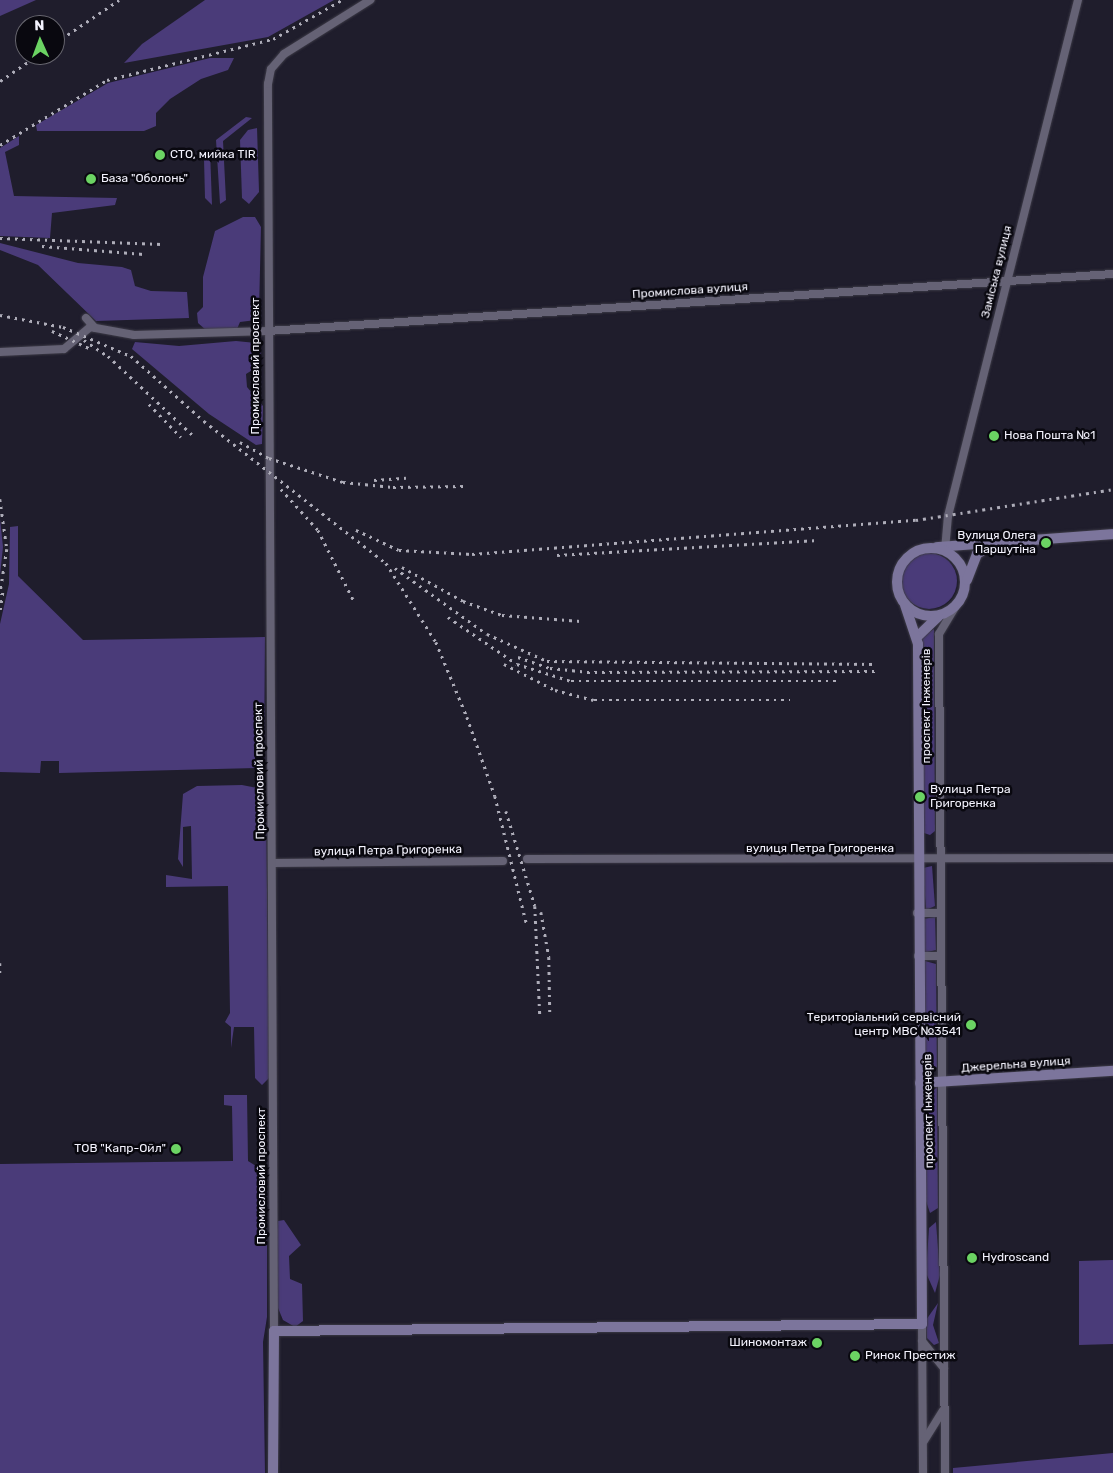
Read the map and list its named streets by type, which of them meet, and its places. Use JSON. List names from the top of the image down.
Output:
{
  "streets": {
    "street": [
      "Заміська вулиця",
      "Промислова вулиця",
      "Промисловий проспект",
      "проспект Інженерів",
      "вулиця Петра Григоренка",
      "Джерельна вулиця"
    ]
  },
  "crossings": [
    ["Заміська вулиця", "Промислова вулиця"],
    ["Заміська вулиця", "проспект Інженерів"],
    ["Промислова вулиця", "Промисловий проспект"],
    ["Промисловий проспект", "вулиця Петра Григоренка"],
    ["проспект Інженерів", "вулиця Петра Григоренка"],
    ["проспект Інженерів", "Джерельна вулиця"]
  ],
  "places": [
    "СТО, мийка TIR",
    "База \"Оболонь\"",
    "Нова Пошта №1",
    "Вулиця Олега Паршутіна",
    "Вулиця Петра Григоренка",
    "Територіальний сервісний центр МВС №3541",
    "ТОВ \"Капр-Ойл\"",
    "Hydroscand",
    "Шиномонтаж",
    "Ринок Престиж"
  ],
  "north": "top"
}
